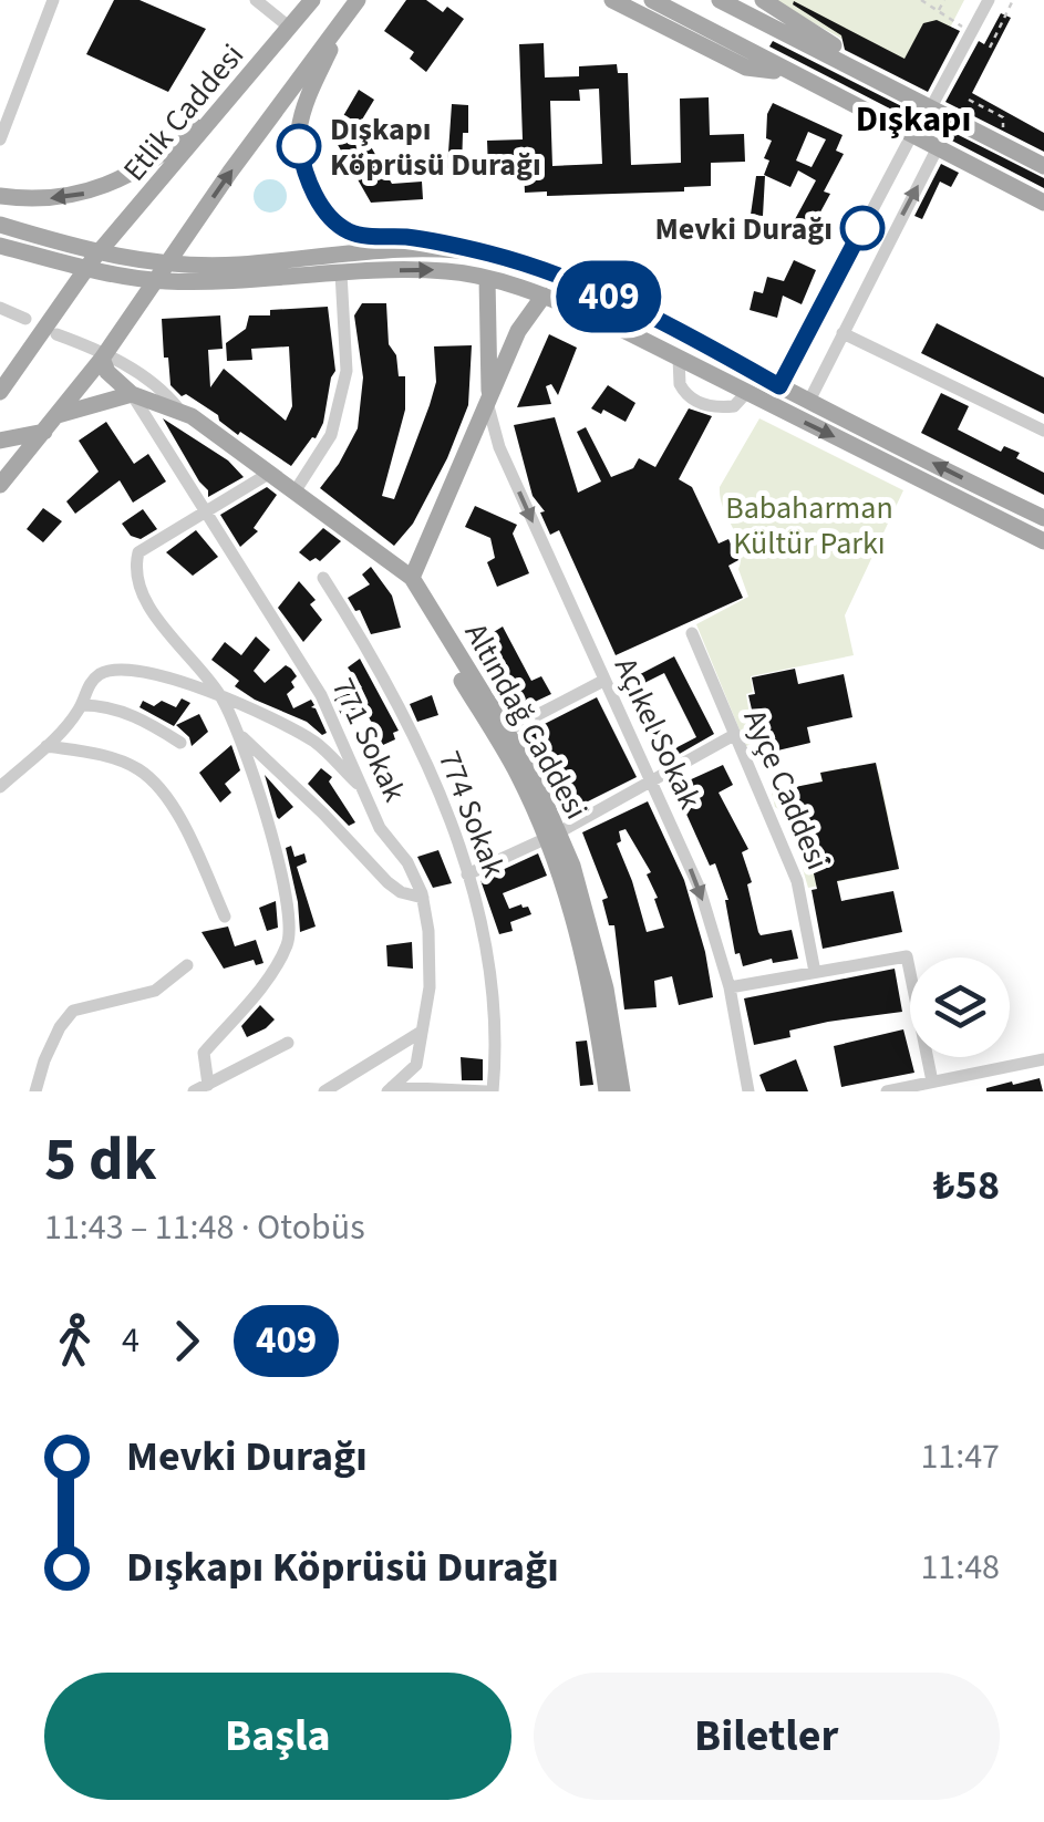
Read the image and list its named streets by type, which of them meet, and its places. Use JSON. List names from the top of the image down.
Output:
{
  "streets": {
    "main road": ["Etlik Caddesi", "Altındağ Caddesi"],
    "street": [
      "Açıkel Sokak",
      "771 Sokak",
      "Ayçe Caddesi",
      "774 Sokak"
    ]
  },
  "crossings": [
    ["Altındağ Caddesi", "771 Sokak"]
  ],
  "one_way": ["Açıkel Sokak"],
  "districts": ["Dışkapı"],
  "parks": ["Babaharman Kültür Parkı"],
  "places": ["Dışkapı Köprüsü Durağı", "Mevki Durağı"],
  "lines": ["bus line 409"],
  "page": {
    "on_map": "409",
    "heading": ["5 dk", "11:43 – 11:48 · Otobüs", "₺58"],
    "legs": ["4", "409"],
    "list": [
      {
        "name": "Mevki Durağı",
        "value": "11:47"
      },
      {
        "name": "Dışkapı Köprüsü Durağı",
        "value": "11:48"
      }
    ],
    "buttons": ["Başla", "Biletler"]
  }
}
